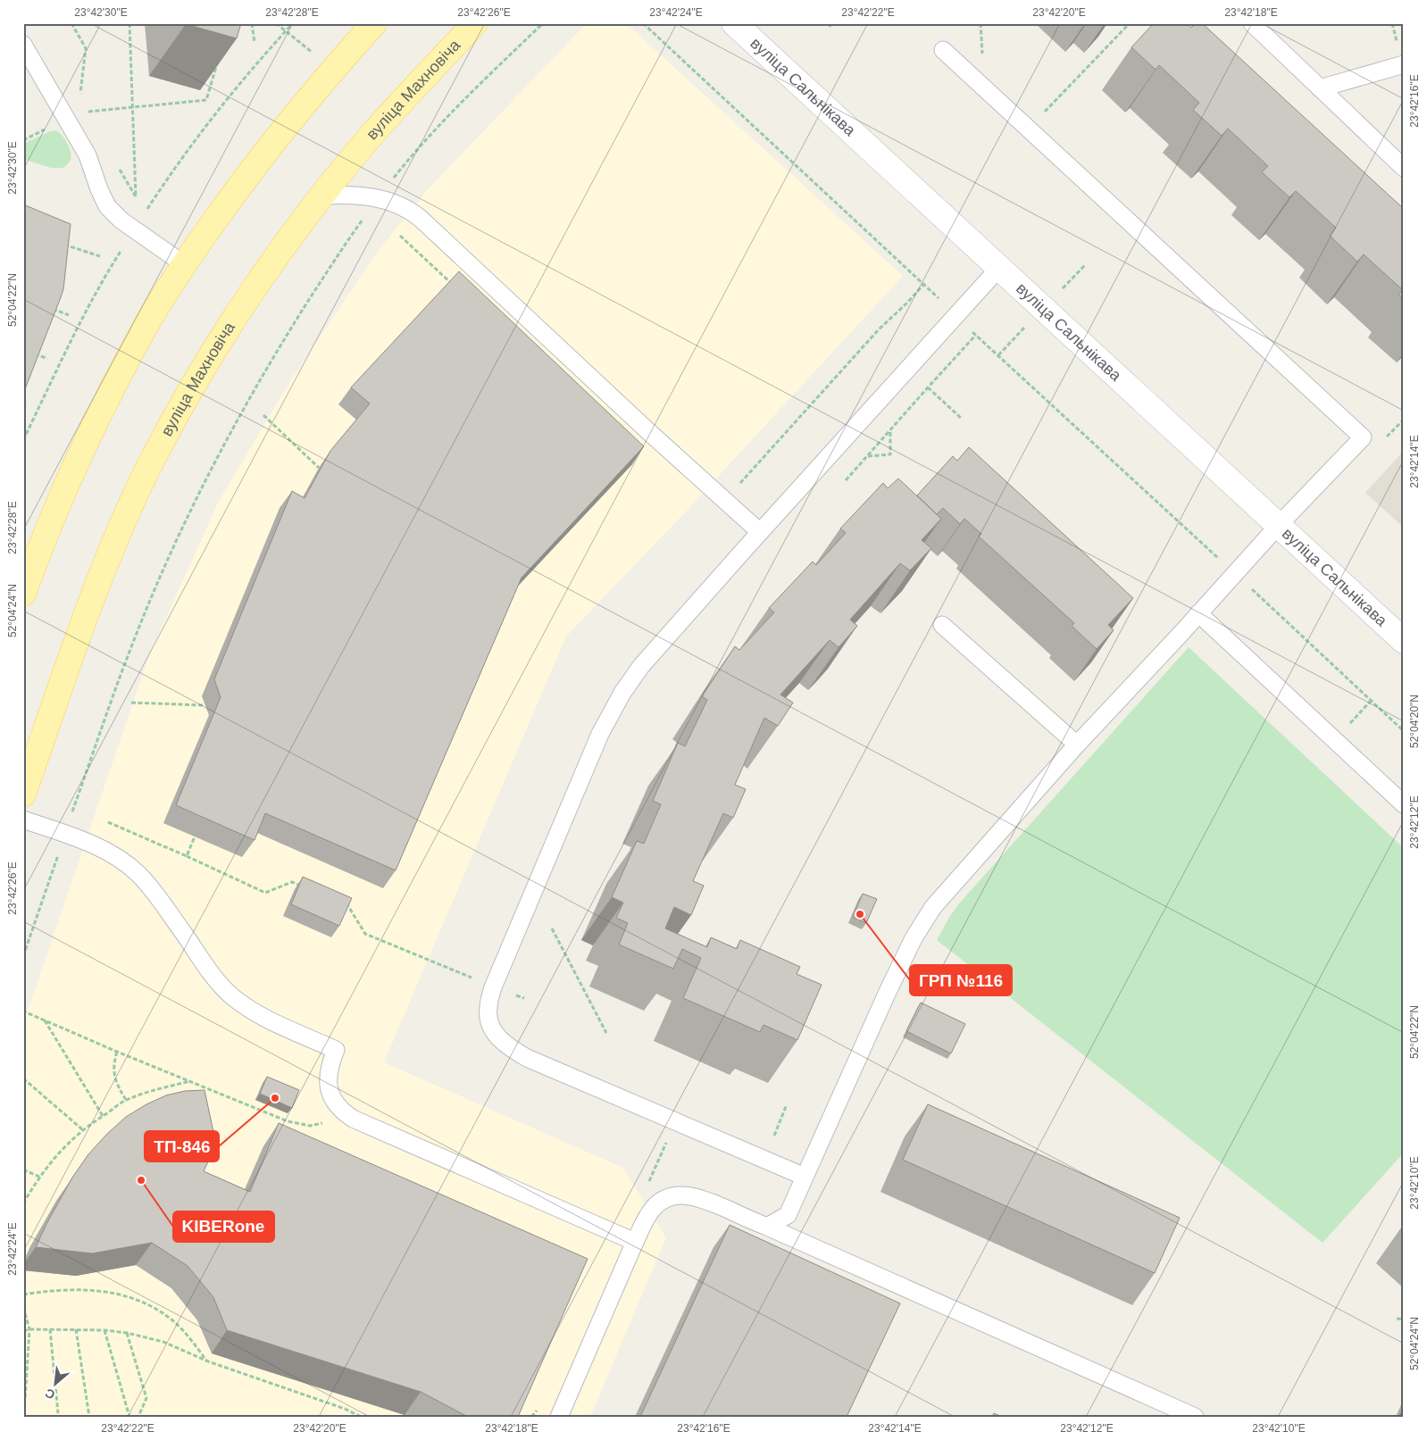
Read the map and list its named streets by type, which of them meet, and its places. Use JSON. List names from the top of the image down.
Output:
{
  "streets": {
    "main road": ["вуліца Махновіча"],
    "street": ["вуліца Сальнікава"]
  },
  "places": ["ГРП №116", "ТП-846", "KIBERone"],
  "north": "bottom left",
  "coordinates": [
    "23°42'30\"E",
    "23°42'28\"E",
    "23°42'26\"E",
    "23°42'24\"E",
    "23°42'22\"E",
    "23°42'20\"E",
    "23°42'18\"E",
    "23°42'16\"E",
    "52°04'22\"N",
    "23°42'14\"E",
    "52°04'24\"N",
    "52°04'20\"N",
    "23°42'12\"E",
    "23°42'10\"E"
  ]
}
